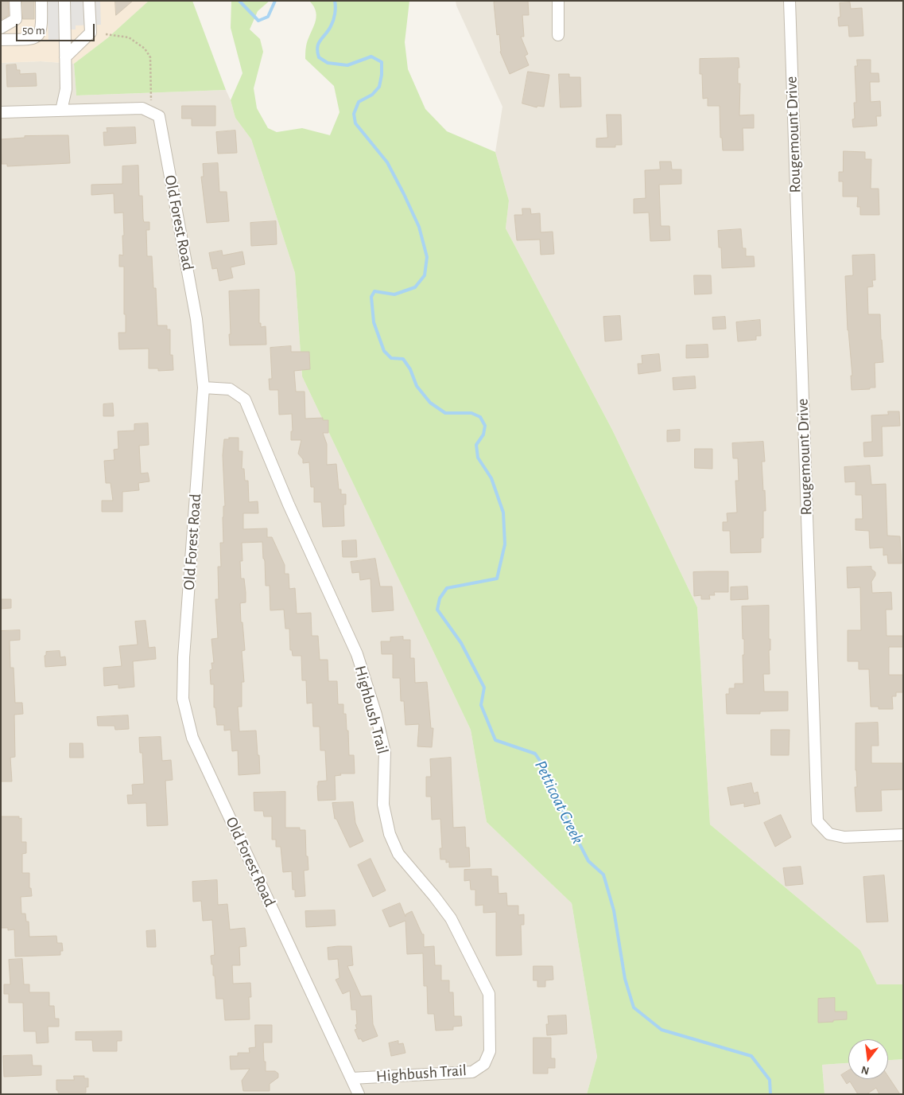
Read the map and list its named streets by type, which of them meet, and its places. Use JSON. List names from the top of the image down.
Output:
{
  "streets": {
    "street": ["Rougemount Drive", "Old Forest Road", "Highbush Trail"]
  },
  "crossings": [
    ["Old Forest Road", "Highbush Trail"]
  ],
  "water": ["Petticoat Creek"],
  "scale_bar": "50 m",
  "north": "bottom"
}
